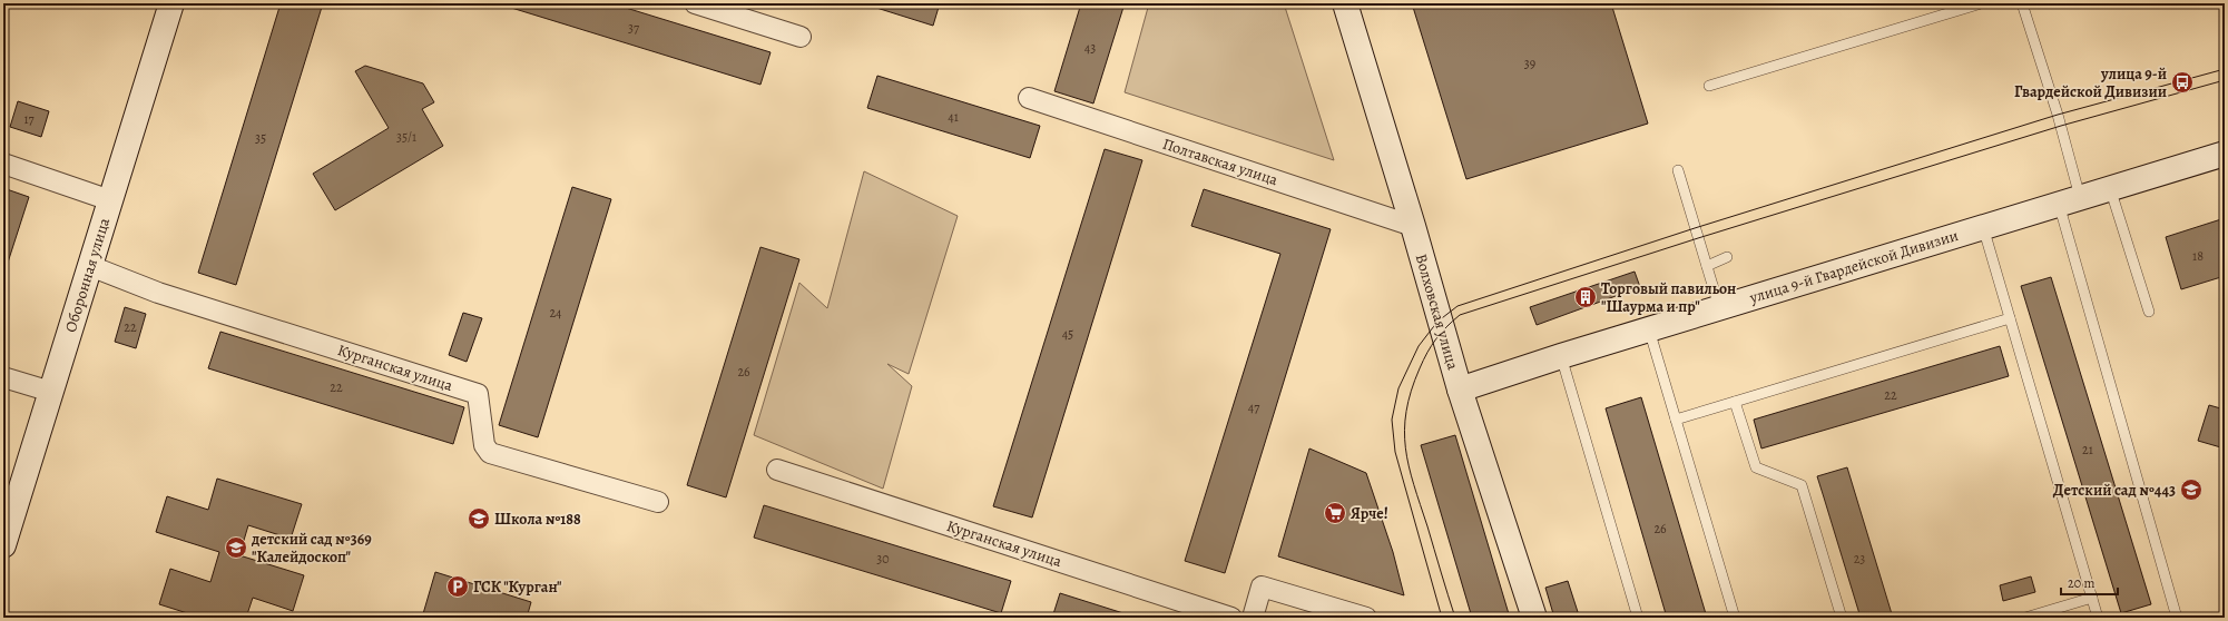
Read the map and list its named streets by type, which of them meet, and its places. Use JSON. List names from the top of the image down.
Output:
{
  "streets": {
    "street": [
      "Полтавская улица",
      "улица 9-й Гвардейской Дивизии",
      "Оборонная улица",
      "Волховская улица",
      "Курганская улица"
    ]
  },
  "crossings": [
    ["Полтавская улица", "Волховская улица"],
    ["улица 9-й Гвардейской Дивизии", "Волховская улица"],
    ["Оборонная улица", "Курганская улица"]
  ],
  "places": {
    "bus stop": ["улица 9-й Гвардейской Дивизии"],
    "building": ["Торговый павильон \"Шаурма и пр\""],
    "school or university": ["Детский сад №443", "Школа №188", "детский сад №369 \"Калейдоскоп\""],
    "supermarket": ["Ярче!"],
    "parking": ["ГСК \"Курган\""]
  },
  "house_numbers": [
    "37",
    "43",
    "39",
    "41",
    "17",
    "35/1",
    "35",
    "18",
    "24",
    "22",
    "45",
    "26",
    "22",
    "22",
    "47",
    "21",
    "26",
    "30",
    "23"
  ],
  "scale_bar": "20 m"
}
